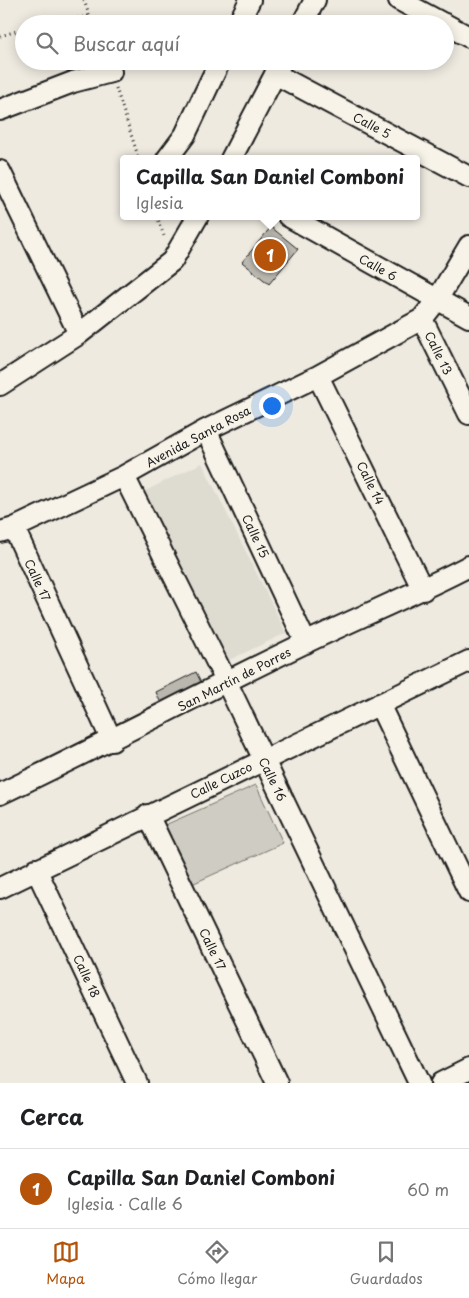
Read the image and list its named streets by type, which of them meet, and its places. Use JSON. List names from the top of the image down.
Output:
{
  "streets": {
    "street": [
      "Calle 5",
      "Calle 6",
      "Calle 13",
      "Avenida Santa Rosa",
      "Calle 14",
      "Calle 15",
      "Calle 17",
      "San Martín de Porres",
      "Calle 16",
      "Calle Cuzco",
      "Calle 18"
    ]
  },
  "crossings": [
    ["Calle 6", "Avenida Santa Rosa"],
    ["Calle 13", "Avenida Santa Rosa"],
    ["Avenida Santa Rosa", "Calle 14"],
    ["Avenida Santa Rosa", "Calle 15"],
    ["Avenida Santa Rosa", "Calle 17"],
    ["Avenida Santa Rosa", "Calle 16"],
    ["Calle 14", "San Martín de Porres"],
    ["Calle 15", "San Martín de Porres"],
    ["Calle 17", "San Martín de Porres"],
    ["Calle 17", "Calle Cuzco"],
    ["San Martín de Porres", "Calle 16"],
    ["Calle 16", "Calle Cuzco"],
    ["Calle Cuzco", "Calle 18"]
  ],
  "page": {
    "search": "Buscar aquí",
    "popup": ["Capilla San Daniel Comboni", "Iglesia"],
    "pins": "1",
    "heading": "Cerca",
    "list": [
      {
        "mark": "1",
        "name": "Capilla San Daniel Comboni",
        "note": "Iglesia · Calle 6",
        "value": "60 m"
      }
    ],
    "nav": ["Mapa", "Cómo llegar", "Guardados"]
  }
}
